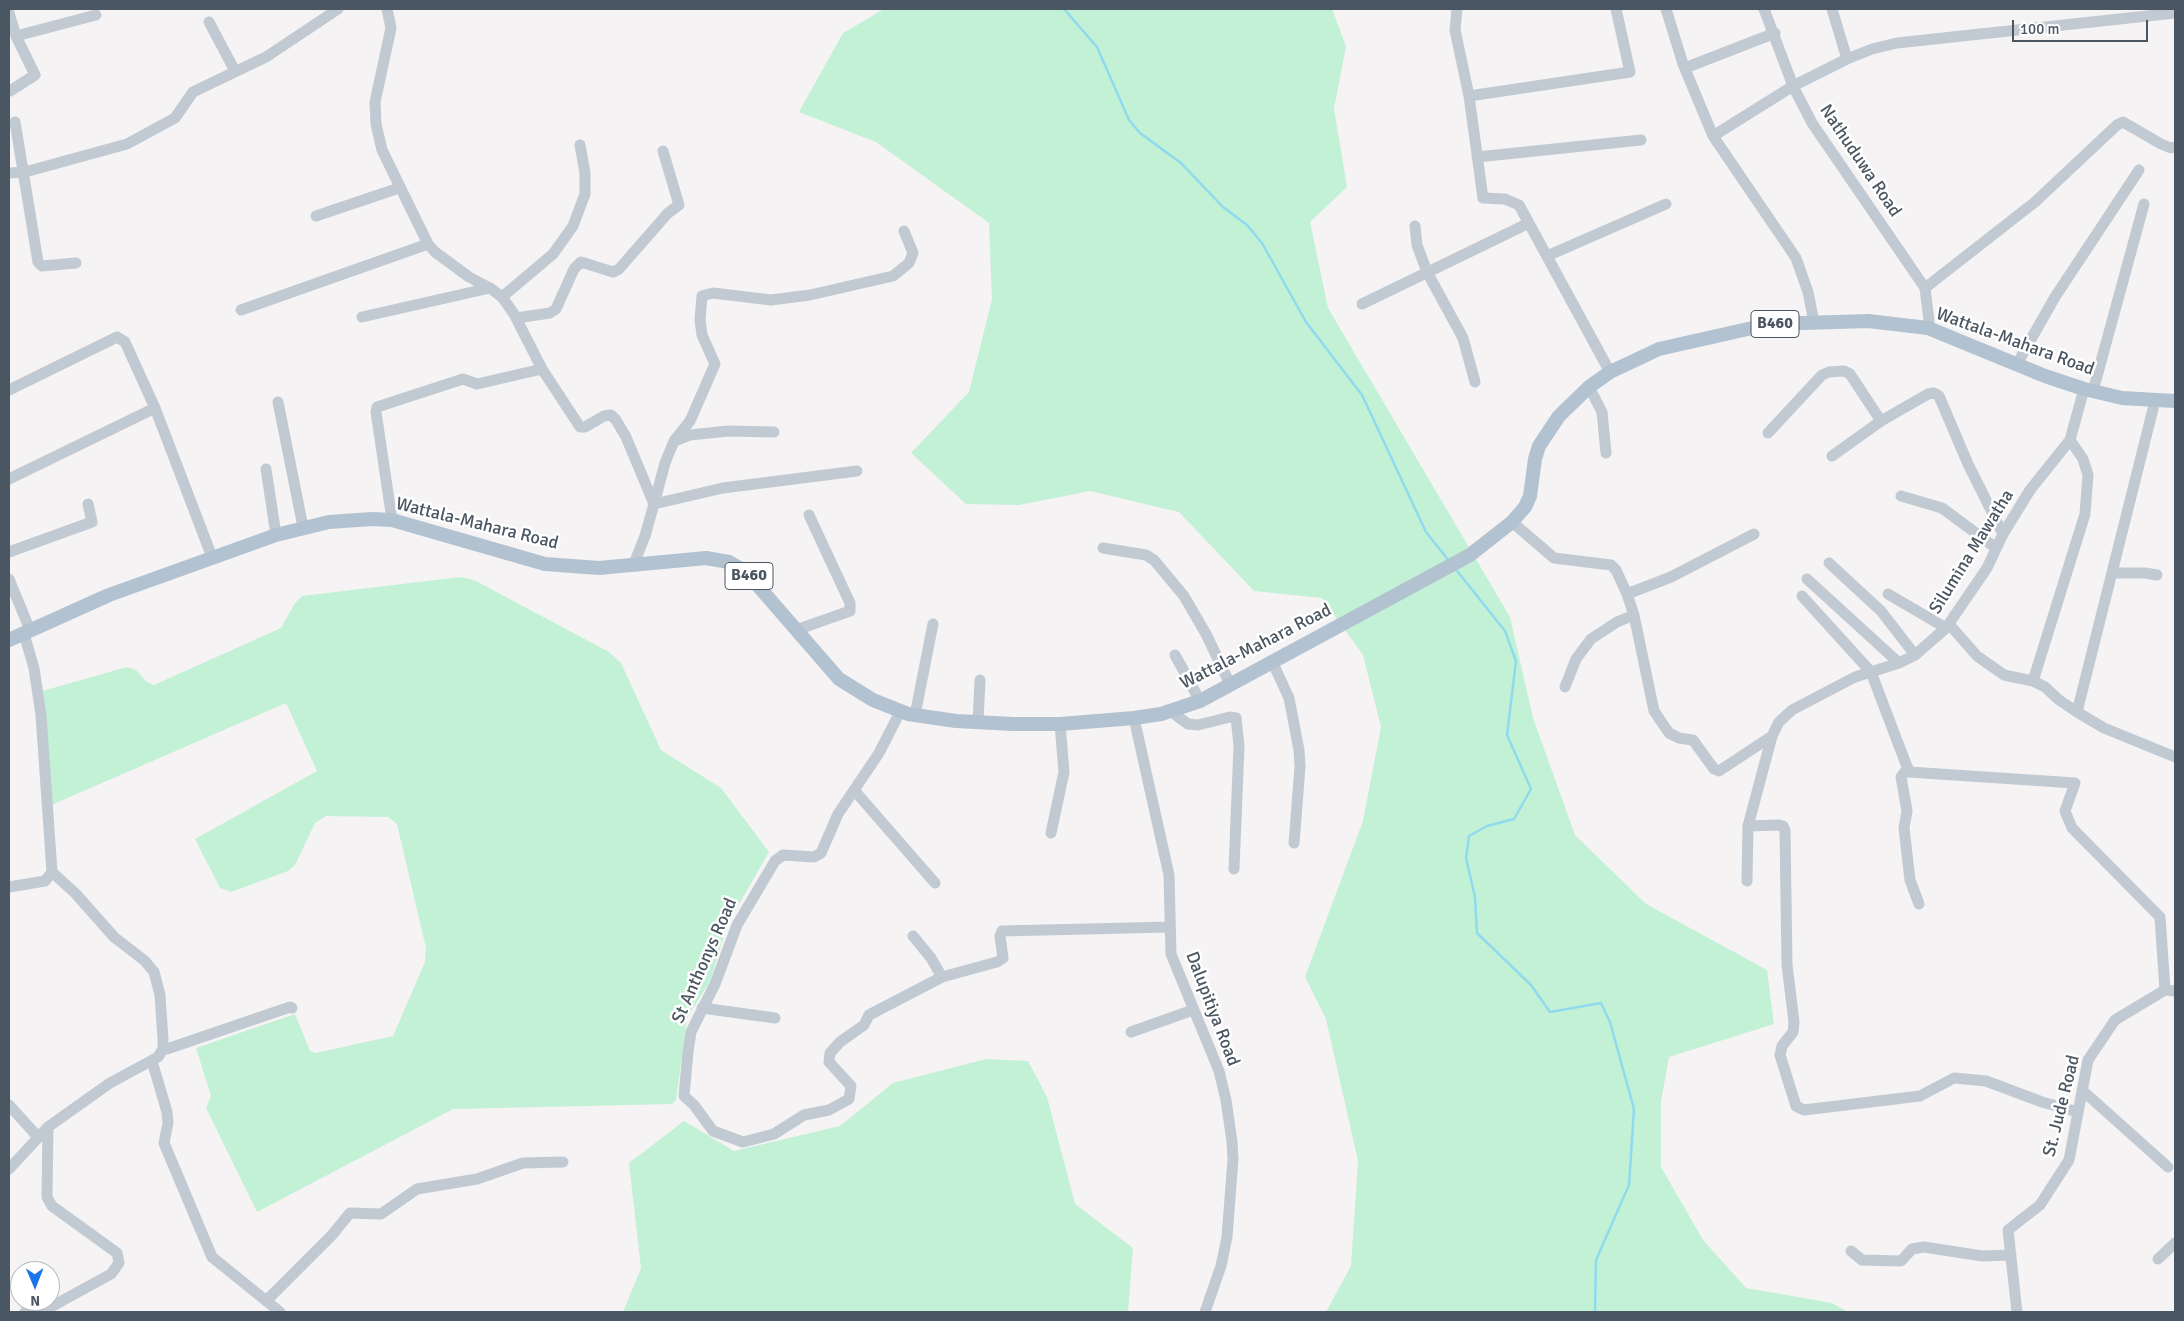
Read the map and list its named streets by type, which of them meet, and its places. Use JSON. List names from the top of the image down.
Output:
{
  "streets": {
    "main road": ["B460", "Wattala-Mahara Road"],
    "street": [
      "Nathuduwa Road",
      "Silumina Mawatha",
      "St Anthonys Road",
      "Dalupitiya Road",
      "St. Jude Road"
    ]
  },
  "crossings": [
    ["Nathuduwa Road", "Wattala-Mahara Road"],
    ["Wattala-Mahara Road", "Silumina Mawatha"],
    ["Wattala-Mahara Road", "St Anthonys Road"],
    ["Wattala-Mahara Road", "Dalupitiya Road"]
  ],
  "scale_bar": "100 m",
  "north": "bottom"
}
